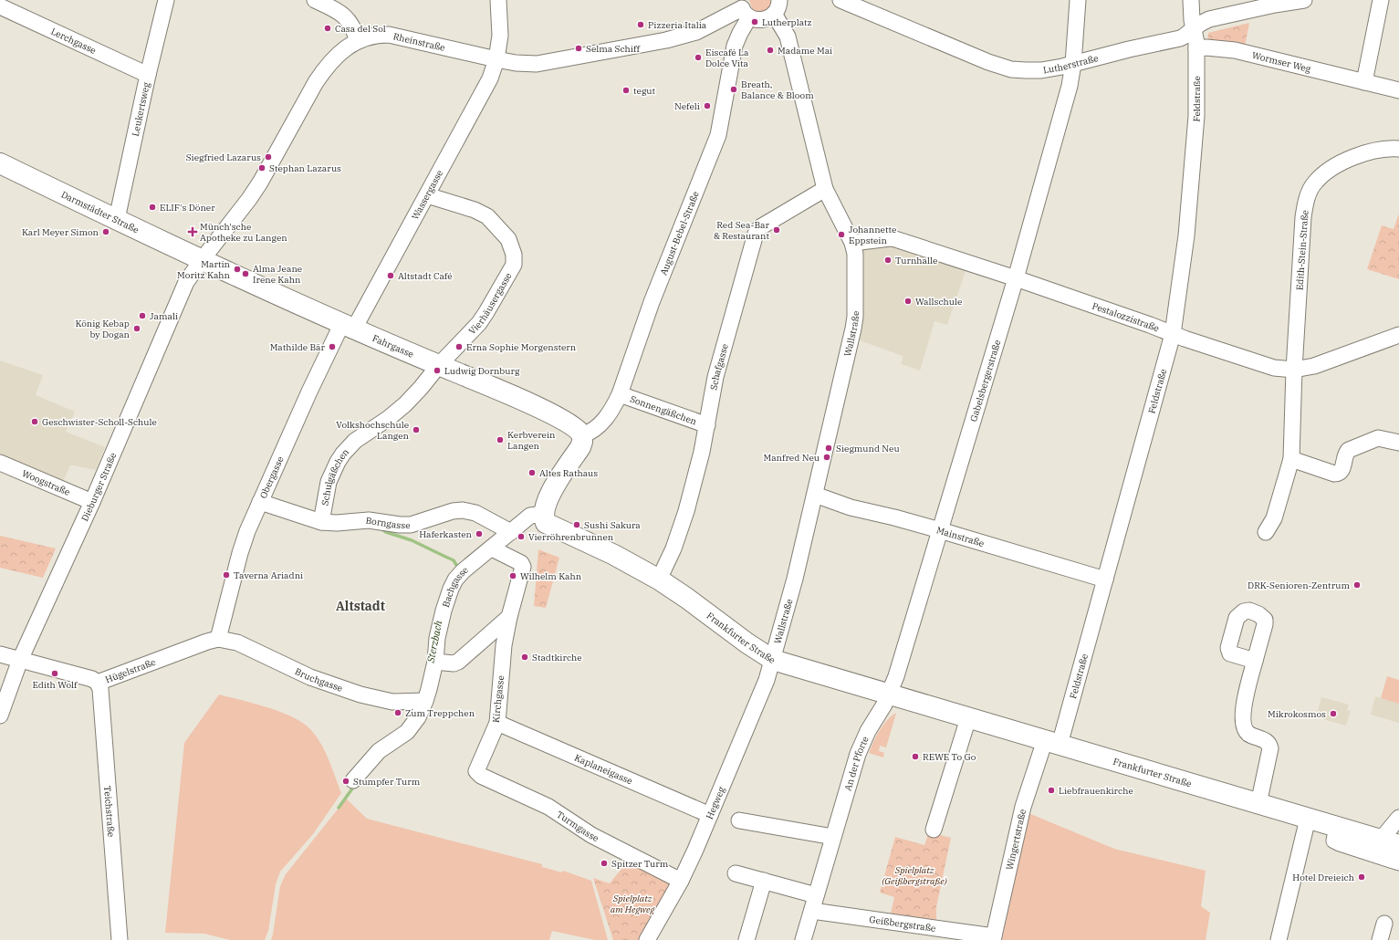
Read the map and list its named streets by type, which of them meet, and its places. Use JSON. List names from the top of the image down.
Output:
{
  "streets": {
    "main road": ["Darmstädter Straße", "Fahrgasse", "Frankfurter Straße"],
    "street": [
      "Lerchgasse",
      "Rheinstraße",
      "Wormser Weg",
      "Lutherstraße",
      "Feldstraße",
      "Leukertsweg",
      "Wassergasse",
      "August-Bebel-Straße",
      "Edith-Stein-Straße",
      "Vierhäusergasse",
      "Pestalozzistraße",
      "Wallstraße",
      "Schafgasse",
      "Gabelsbergerstraße",
      "Sonnengäßchen",
      "Obergasse",
      "Schulgäßchen",
      "Woogstraße",
      "Dieburger Straße",
      "Borngasse",
      "Mainstraße",
      "Bachgasse",
      "Hügelstraße",
      "Bruchgasse",
      "Kirchgasse",
      "An der Pforte",
      "Kaplaneigasse",
      "Hegweg",
      "Teichstraße",
      "Turmgasse",
      "Wingertstraße",
      "Geißbergstraße"
    ]
  },
  "crossings": [
    ["Lerchgasse", "Leukertsweg"],
    ["Rheinstraße", "Wassergasse"],
    ["Rheinstraße", "Darmstädter Straße"],
    ["Rheinstraße", "August-Bebel-Straße"],
    ["Rheinstraße", "Fahrgasse"],
    ["Rheinstraße", "Dieburger Straße"],
    ["Wormser Weg", "Feldstraße"],
    ["Lutherstraße", "Feldstraße"],
    ["Lutherstraße", "Gabelsbergerstraße"],
    ["Feldstraße", "Pestalozzistraße"],
    ["Feldstraße", "Mainstraße"],
    ["Feldstraße", "Frankfurter Straße"],
    ["Feldstraße", "Wingertstraße"],
    ["Leukertsweg", "Darmstädter Straße"],
    ["Wassergasse", "Vierhäusergasse"],
    ["Wassergasse", "Fahrgasse"],
    ["Wassergasse", "Obergasse"],
    ["Darmstädter Straße", "Fahrgasse"],
    ["Darmstädter Straße", "Dieburger Straße"],
    ["August-Bebel-Straße", "Fahrgasse"],
    ["August-Bebel-Straße", "Sonnengäßchen"],
    ["Edith-Stein-Straße", "Pestalozzistraße"],
    ["Vierhäusergasse", "Fahrgasse"],
    ["Vierhäusergasse", "Schulgäßchen"],
    ["Pestalozzistraße", "Wallstraße"],
    ["Pestalozzistraße", "Gabelsbergerstraße"],
    ["Wallstraße", "Schafgasse"],
    ["Wallstraße", "Mainstraße"],
    ["Wallstraße", "Frankfurter Straße"],
    ["Wallstraße", "Hegweg"],
    ["Fahrgasse", "Obergasse"],
    ["Fahrgasse", "Schulgäßchen"],
    ["Fahrgasse", "Dieburger Straße"],
    ["Schafgasse", "Sonnengäßchen"],
    ["Schafgasse", "Frankfurter Straße"],
    ["Gabelsbergerstraße", "Mainstraße"],
    ["Gabelsbergerstraße", "Frankfurter Straße"],
    ["Gabelsbergerstraße", "An der Pforte"],
    ["Obergasse", "Borngasse"],
    ["Obergasse", "Hügelstraße"],
    ["Obergasse", "Bruchgasse"],
    ["Schulgäßchen", "Borngasse"],
    ["Woogstraße", "Dieburger Straße"],
    ["Dieburger Straße", "Hügelstraße"],
    ["Borngasse", "Bachgasse"],
    ["Bachgasse", "Frankfurter Straße"],
    ["Bachgasse", "Bruchgasse"],
    ["Bachgasse", "Kirchgasse"],
    ["Frankfurter Straße", "An der Pforte"],
    ["Frankfurter Straße", "Hegweg"],
    ["Frankfurter Straße", "Wingertstraße"],
    ["Hügelstraße", "Bruchgasse"],
    ["Hügelstraße", "Teichstraße"],
    ["Kirchgasse", "Kaplaneigasse"],
    ["Kirchgasse", "Turmgasse"],
    ["An der Pforte", "Geißbergstraße"],
    ["Kaplaneigasse", "Hegweg"],
    ["Hegweg", "Turmgasse"],
    ["Wingertstraße", "Geißbergstraße"]
  ],
  "districts": ["Altstadt"],
  "water": ["Sterzbach"],
  "parks": ["Spielplatz (Geißbergstraße)", "Spielplatz am Hegweg"],
  "places": {
    "other": [
      "Lutherplatz",
      "Pizzeria Italia",
      "Casa del Sol",
      "Selma Schiff",
      "Madame Mai",
      "Eiscafé La Dolce Vita",
      "Breath, Balance & Bloom",
      "tegut",
      "Nefeli",
      "Siegfried Lazarus",
      "Stephan Lazarus",
      "ELIF's Döner",
      "Red Sea-Bar & Restaurant",
      "Karl Meyer Simon",
      "Johannette Eppstein",
      "Turnhalle",
      "Martin Moritz Kahn",
      "Alma Jeane Irene Kahn",
      "Altstadt Café",
      "Wallschule",
      "Jamali",
      "König Kebap by Dogan",
      "Mathilde Bär",
      "Erna Sophie Morgenstern",
      "Ludwig Dornburg",
      "Geschwister-Scholl-Schule",
      "Volkshochschule Langen",
      "Kerbverein Langen",
      "Siegmund Neu",
      "Manfred Neu",
      "Altes Rathaus",
      "Sushi Sakura",
      "Haferkasten",
      "Vierröhrenbrunnen",
      "Taverna Ariadni",
      "Wilhelm Kahn",
      "DRK-Senioren-Zentrum",
      "Stadtkirche",
      "Edith Wolf",
      "Zum Treppchen",
      "Mikrokosmos",
      "REWE To Go",
      "Stumpfer Turm",
      "Liebfrauenkirche",
      "Spitzer Turm",
      "Hotel Dreieich"
    ],
    "health": ["Münch'sche Apotheke zu Langen"]
  }
}
